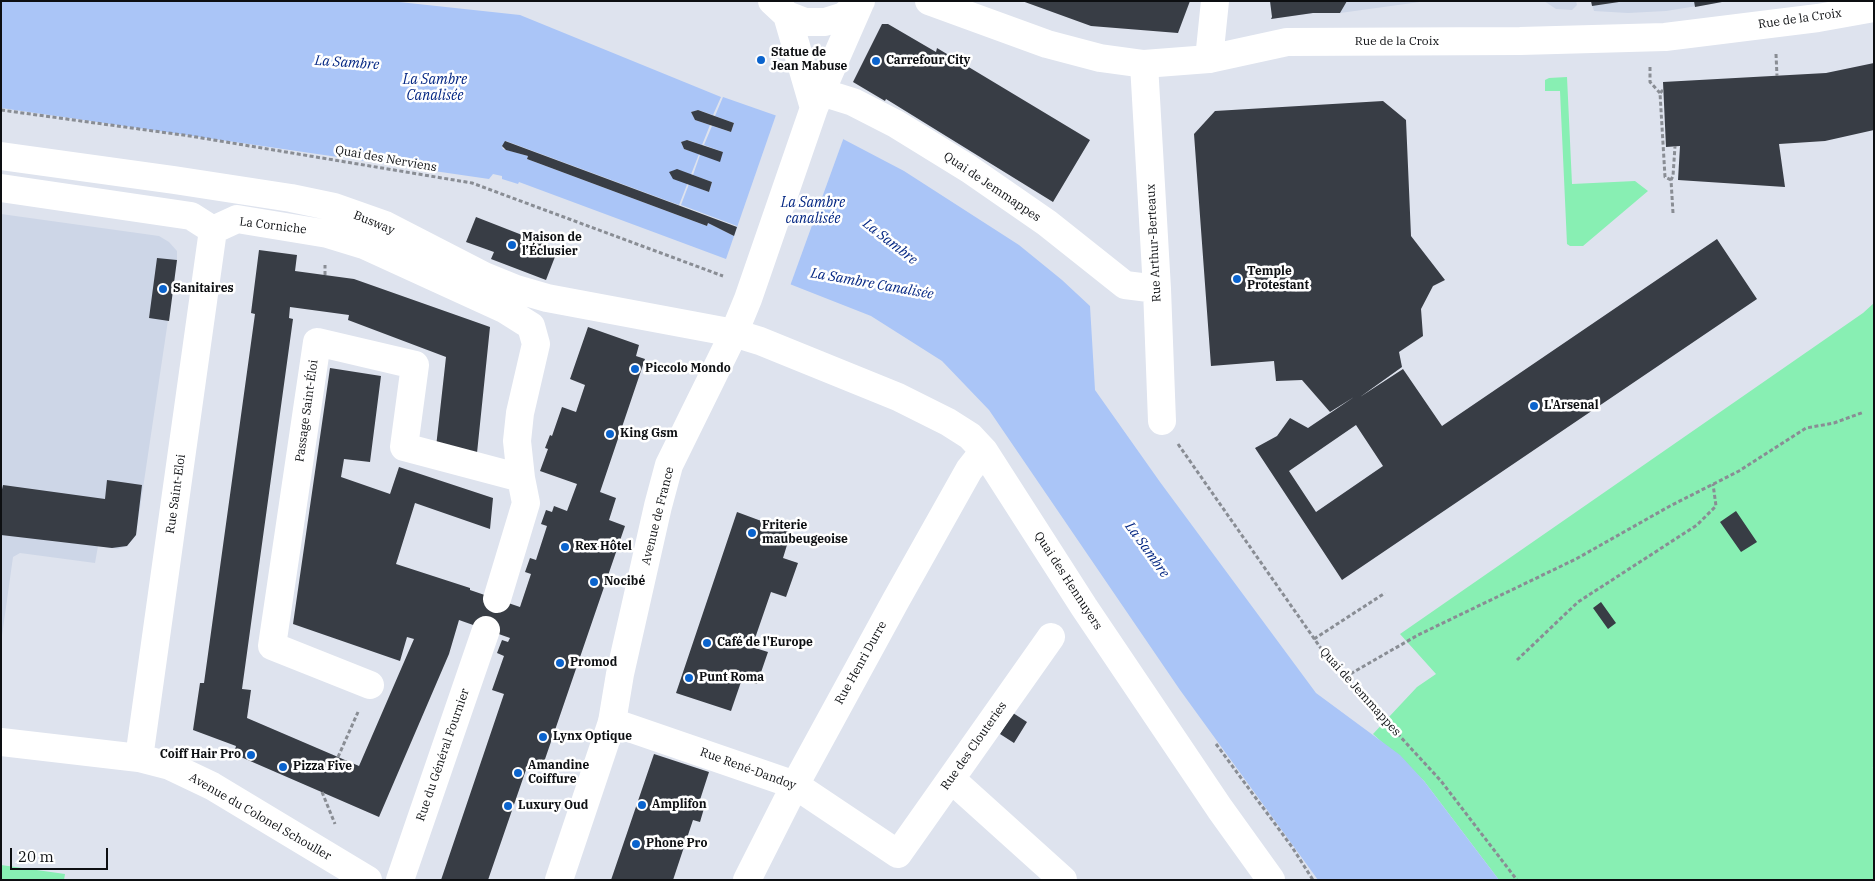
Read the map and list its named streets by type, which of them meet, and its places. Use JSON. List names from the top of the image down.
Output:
{
  "streets": {
    "street": [
      "Rue de la Croix",
      "Quai de Jemmappes",
      "Busway",
      "La Corniche",
      "Rue Arthur-Berteaux",
      "Passage Saint-Éloi",
      "Rue Saint-Eloi",
      "Avenue de France",
      "Quai des Hennuyers",
      "Rue Henri Durre",
      "Rue des Clouteries",
      "Rue du Général Fournier",
      "Rue René-Dandoy",
      "Avenue du Colonel Schouller"
    ],
    "path": ["Quai des Nerviens"]
  },
  "crossings": [
    ["Rue de la Croix", "Rue Arthur-Berteaux"],
    ["Quai des Nerviens", "Avenue de France"],
    ["Quai de Jemmappes", "Rue Arthur-Berteaux"],
    ["Quai de Jemmappes", "Avenue de France"],
    ["Busway", "Avenue de France"],
    ["Busway", "Quai des Hennuyers"],
    ["La Corniche", "Passage Saint-Éloi"],
    ["La Corniche", "Rue Saint-Eloi"],
    ["Rue Saint-Eloi", "Avenue du Colonel Schouller"],
    ["Avenue de France", "Rue René-Dandoy"],
    ["Quai des Hennuyers", "Rue Henri Durre"],
    ["Rue Henri Durre", "Rue René-Dandoy"],
    ["Rue des Clouteries", "Rue René-Dandoy"]
  ],
  "water": ["La Sambre", "La Sambre Canalisée", "La Sambre canalisée"],
  "places": [
    "Statue de Jean Mabuse",
    "Carrefour City",
    "Maison de l’Éclusier",
    "Temple Protestant",
    "Sanitaires",
    "Piccolo Mondo",
    "L'Arsenal",
    "King Gsm",
    "Friterie maubeugeoise",
    "Rex Hôtel",
    "Nocibé",
    "Café de l'Europe",
    "Promod",
    "Punt Roma",
    "Lynx Optique",
    "Coiff Hair Pro",
    "Pizza Five",
    "Amandine Coiffure",
    "Amplifon",
    "Luxury Oud",
    "Phone Pro"
  ],
  "scale_bar": "20 m"
}
